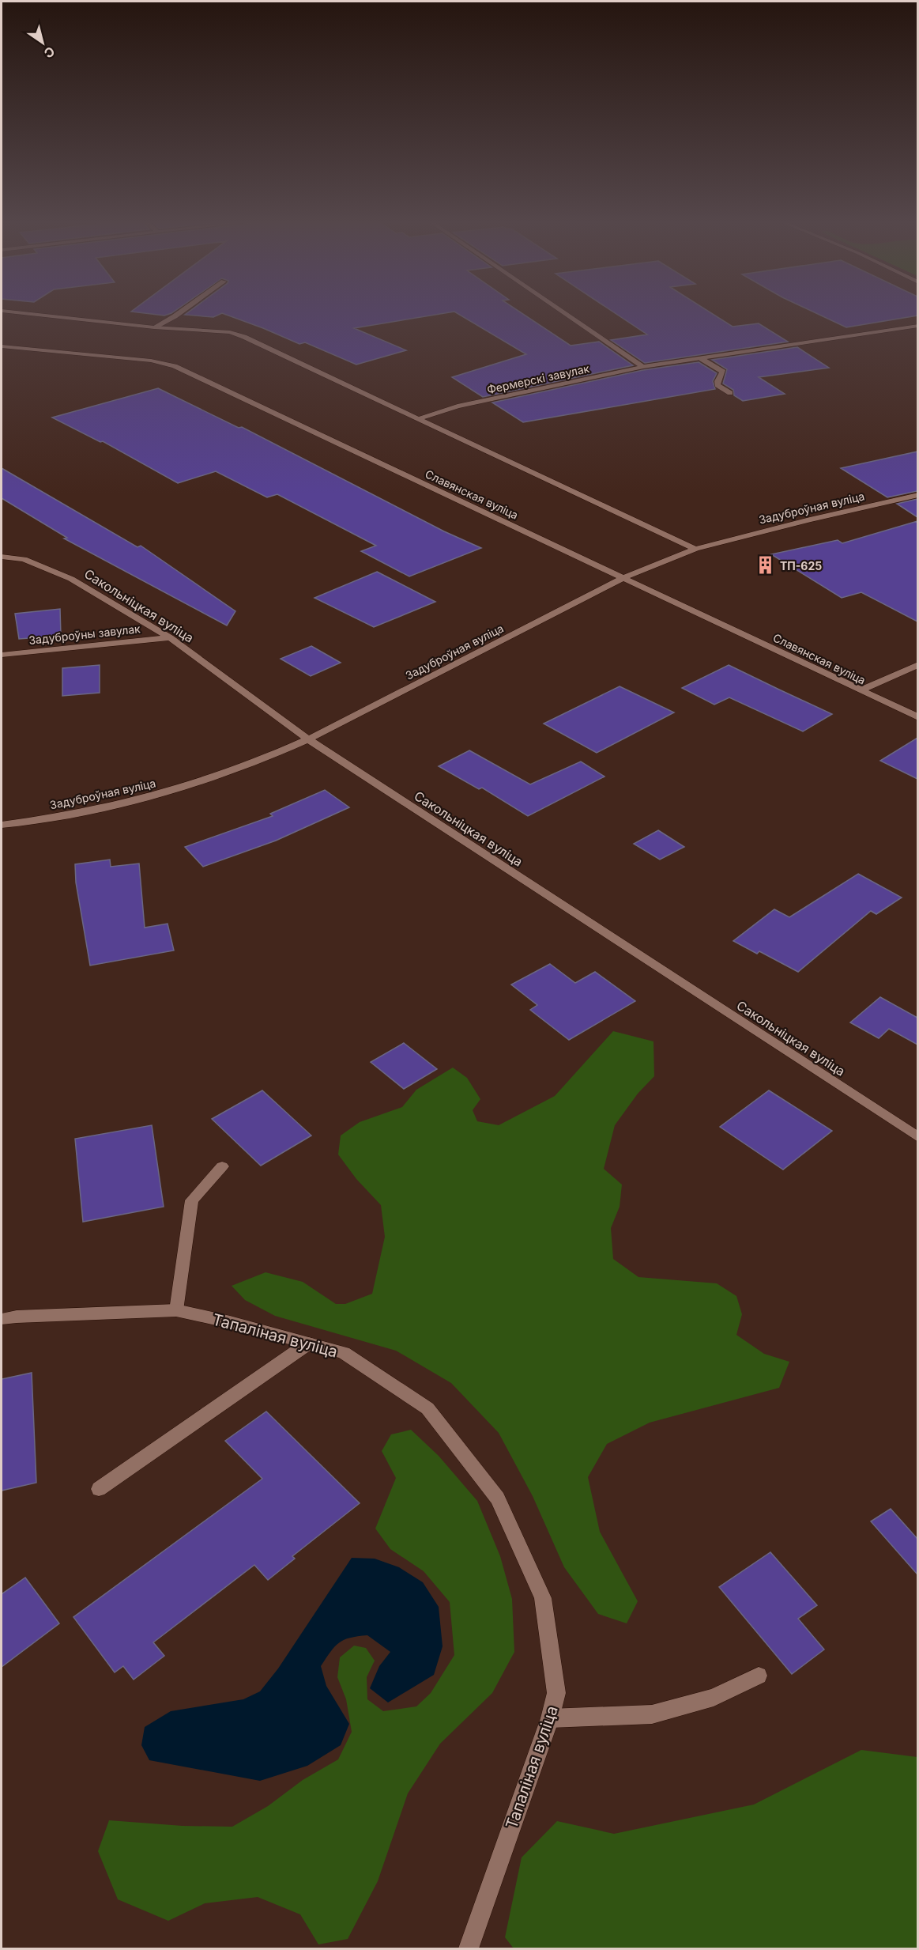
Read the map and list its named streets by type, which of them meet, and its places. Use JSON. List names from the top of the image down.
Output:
{
  "streets": {
    "street": [
      "Фермерскі завулак",
      "Славянская вуліца",
      "Задуброўная вуліца",
      "Сакольніцкая вуліца",
      "Задуброўны завулак",
      "Тапаліная вуліца"
    ]
  },
  "crossings": [
    ["Славянская вуліца", "Задуброўная вуліца"],
    ["Задуброўная вуліца", "Сакольніцкая вуліца"],
    ["Сакольніцкая вуліца", "Задуброўны завулак"]
  ],
  "places": {
    "building": ["ТП-625"]
  },
  "north": "bottom right"
}
